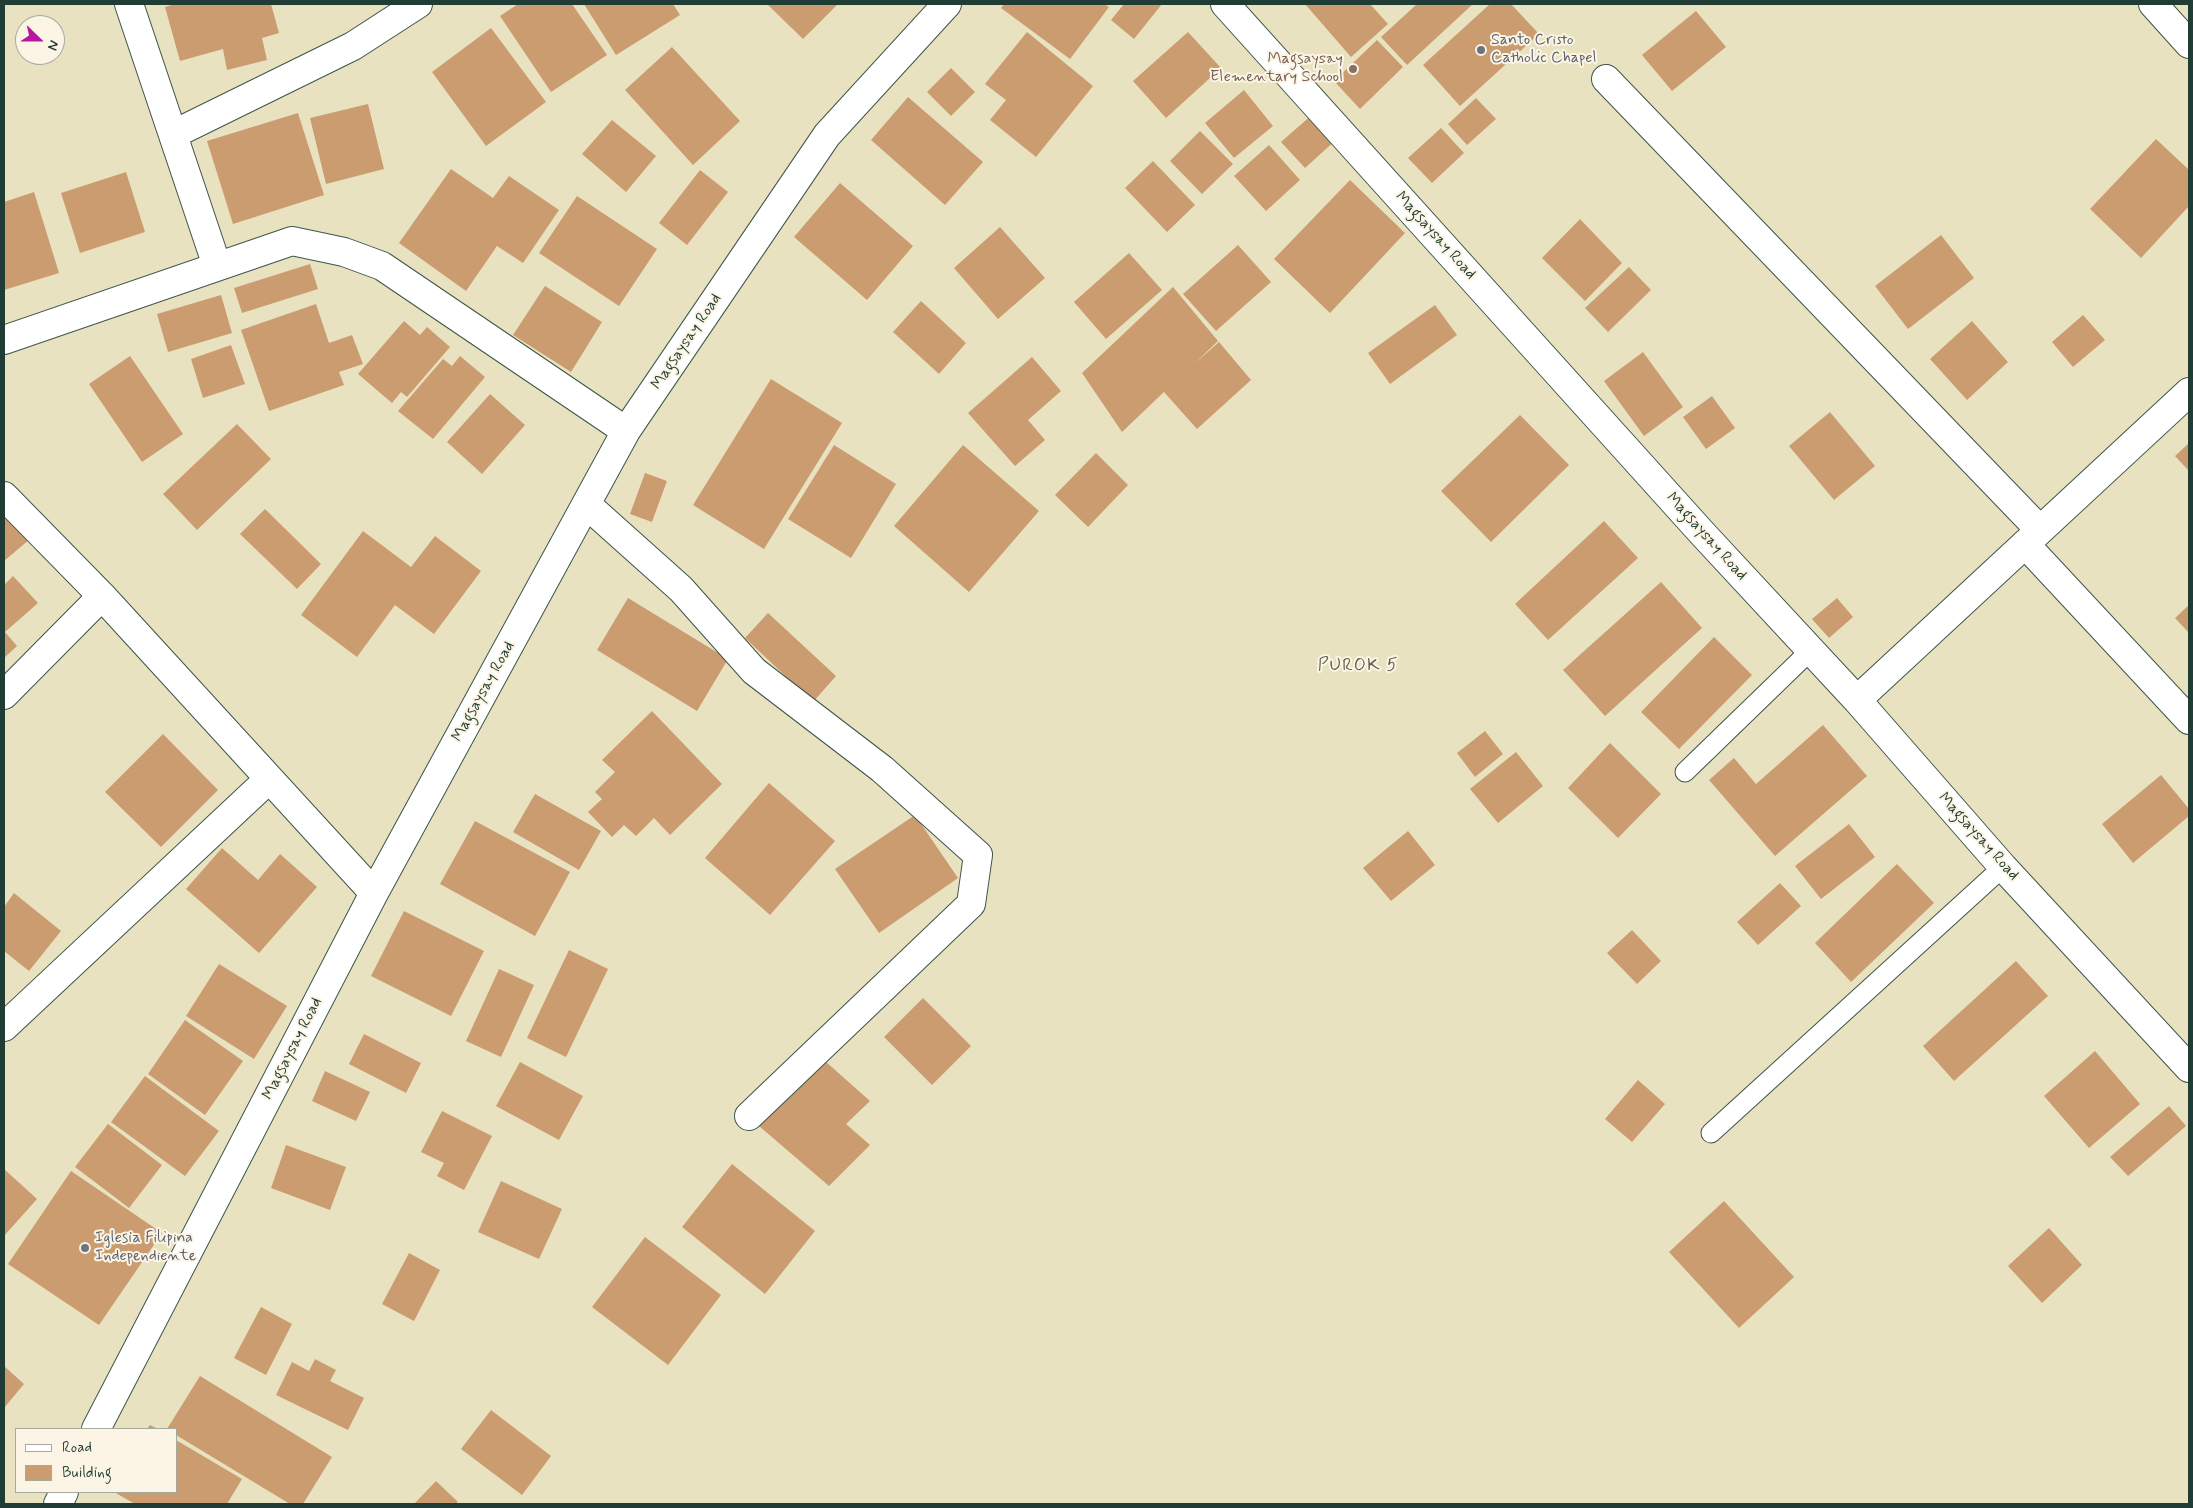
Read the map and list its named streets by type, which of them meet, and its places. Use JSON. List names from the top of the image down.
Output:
{
  "streets": {
    "street": ["Magsaysay Road"]
  },
  "districts": ["PUROK 5"],
  "places": ["Santo Cristo Catholic Chapel", "Magsaysay Elementary School", "Iglesia Filipina Independiente"],
  "legend": ["Road", "Building"],
  "north": "right"
}
